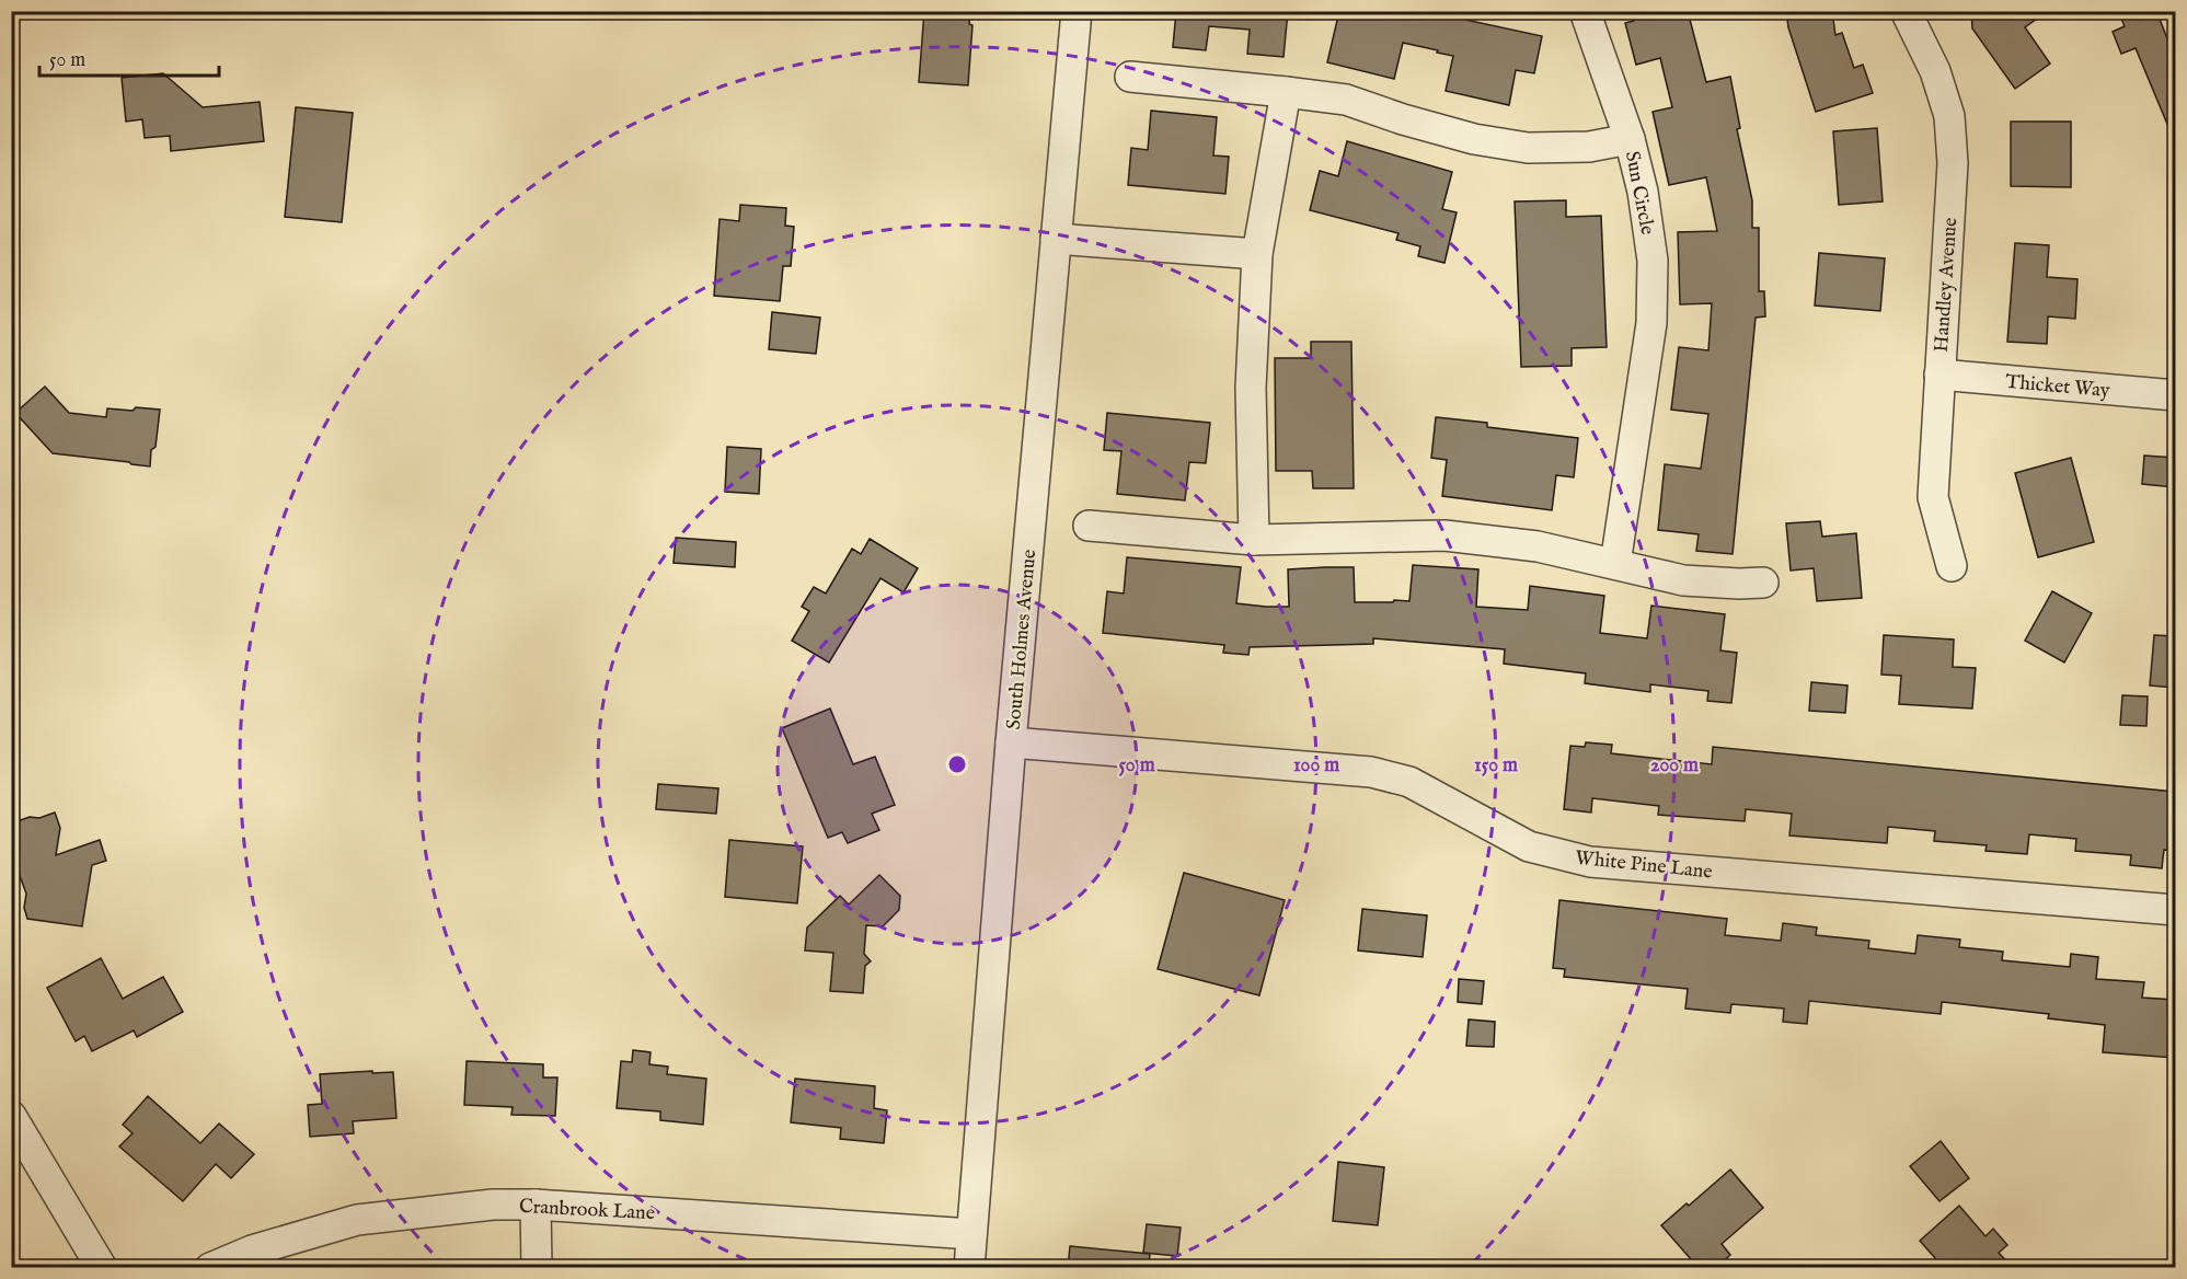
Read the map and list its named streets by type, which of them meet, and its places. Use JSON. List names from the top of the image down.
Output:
{
  "streets": {
    "street": [
      "Sun Circle",
      "Handley Avenue",
      "Thicket Way",
      "South Holmes Avenue",
      "White Pine Lane",
      "Cranbrook Lane"
    ]
  },
  "crossings": [
    ["Handley Avenue", "Thicket Way"],
    ["South Holmes Avenue", "White Pine Lane"],
    ["South Holmes Avenue", "Cranbrook Lane"]
  ],
  "scale_bar": "50 m",
  "rings": [
    "50 m",
    "100 m",
    "150 m",
    "200 m"
  ]
}
